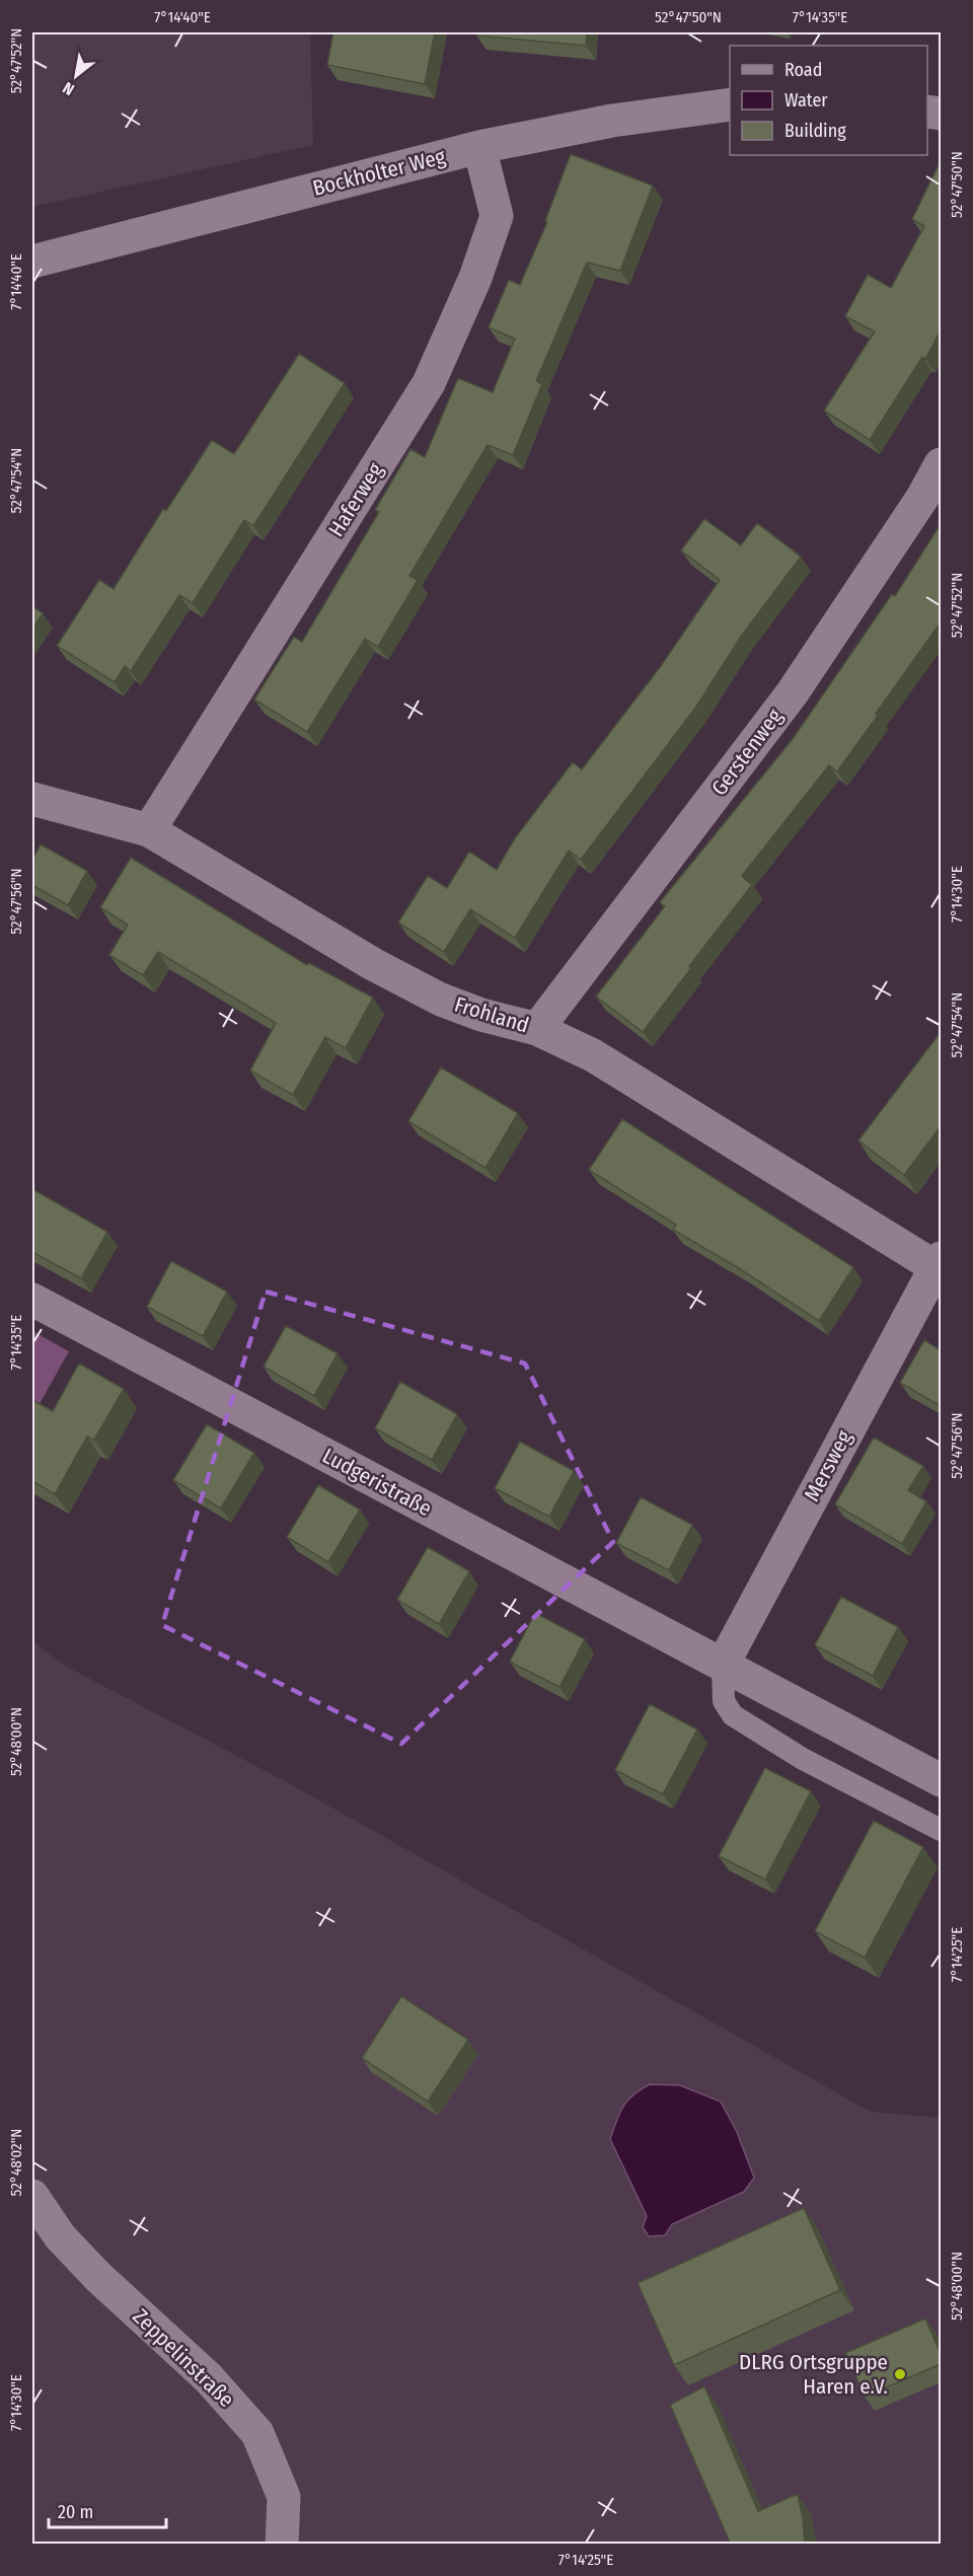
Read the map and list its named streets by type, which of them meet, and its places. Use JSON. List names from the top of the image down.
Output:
{
  "streets": {
    "street": [
      "Bockholter Weg",
      "Haferweg",
      "Gerstenweg",
      "Frohland",
      "Mersweg",
      "Ludgeristraße",
      "Zeppelinstraße"
    ]
  },
  "crossings": [
    ["Bockholter Weg", "Haferweg"],
    ["Haferweg", "Frohland"],
    ["Gerstenweg", "Frohland"],
    ["Frohland", "Mersweg"],
    ["Mersweg", "Ludgeristraße"]
  ],
  "places": ["DLRG Ortsgruppe Haren e.V."],
  "legend": ["Road", "Water", "Building"],
  "scale_bar": "20 m",
  "north": "bottom left",
  "coordinates": [
    "7°14'40\"E",
    "52°47'50\"N",
    "7°14'35\"E",
    "52°47'52\"N",
    "52°47'54\"N",
    "7°14'30\"E",
    "52°47'56\"N",
    "52°48'00\"N",
    "7°14'25\"E",
    "52°48'02\"N"
  ]
}
